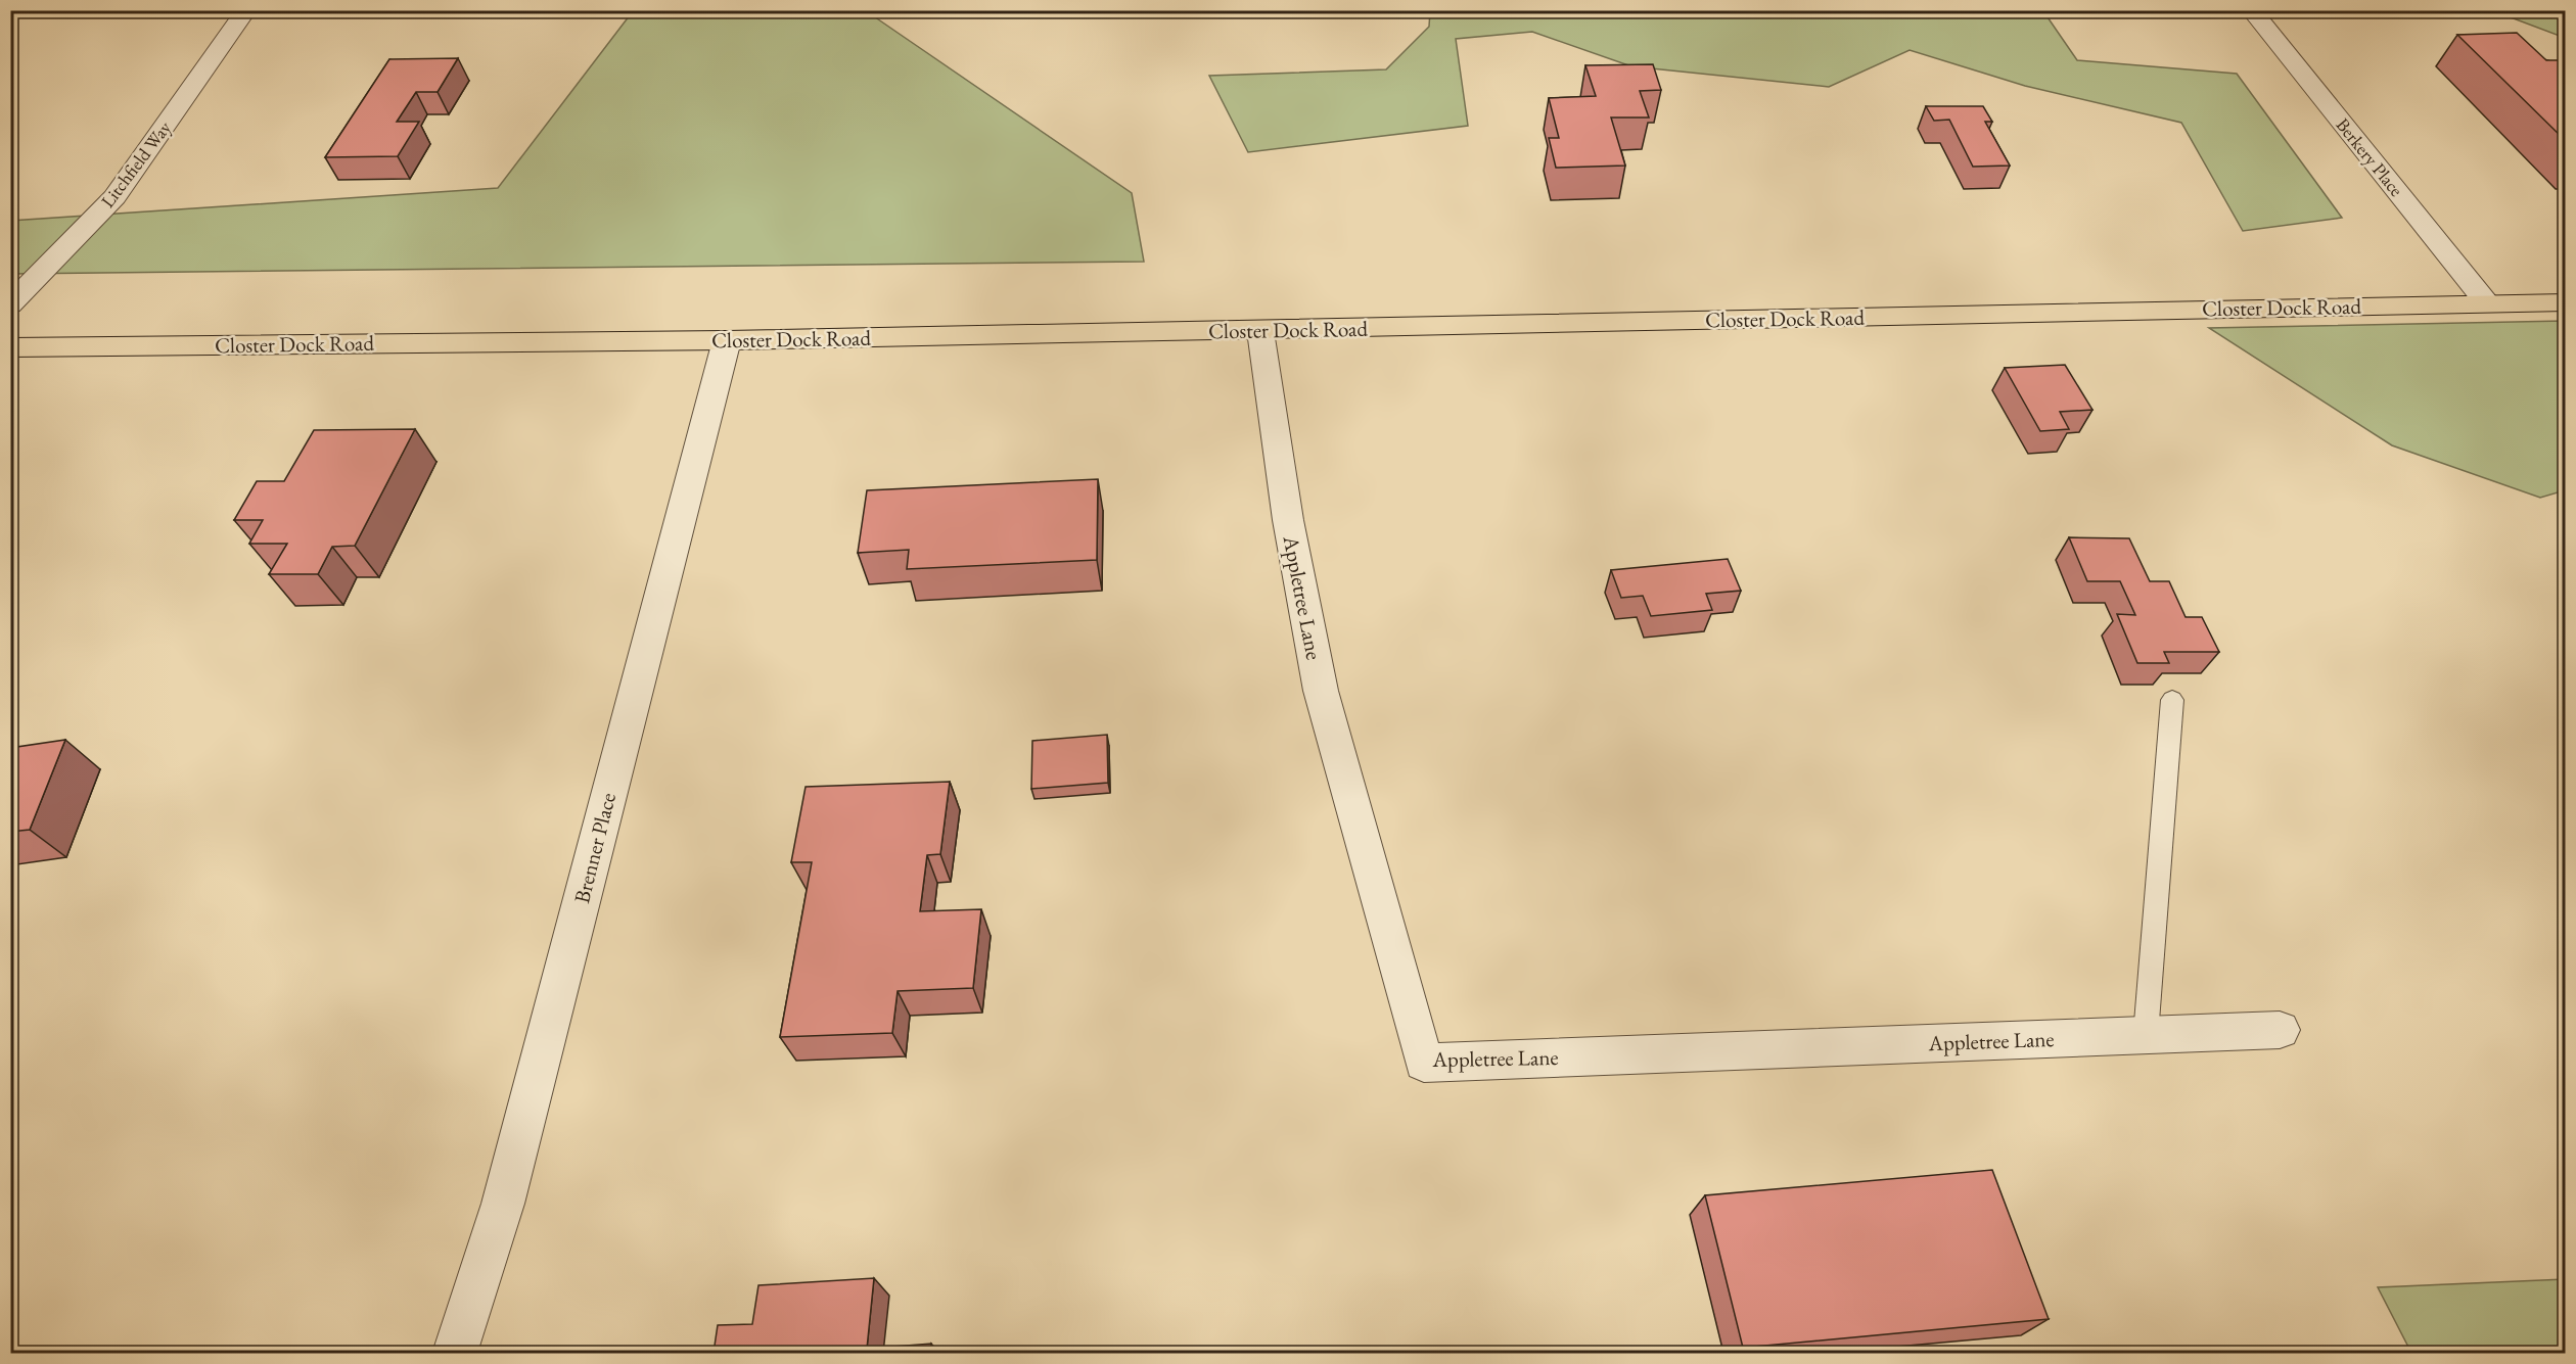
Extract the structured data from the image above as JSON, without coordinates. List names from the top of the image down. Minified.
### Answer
{"streets":{"main road":["Closter Dock Road"],"street":["Berkery Place","Litchfield Way","Appletree Lane","Brenner Place"]},"crossings":[["Berkery Place","Closter Dock Road"],["Closter Dock Road","Appletree Lane"],["Closter Dock Road","Brenner Place"]]}
